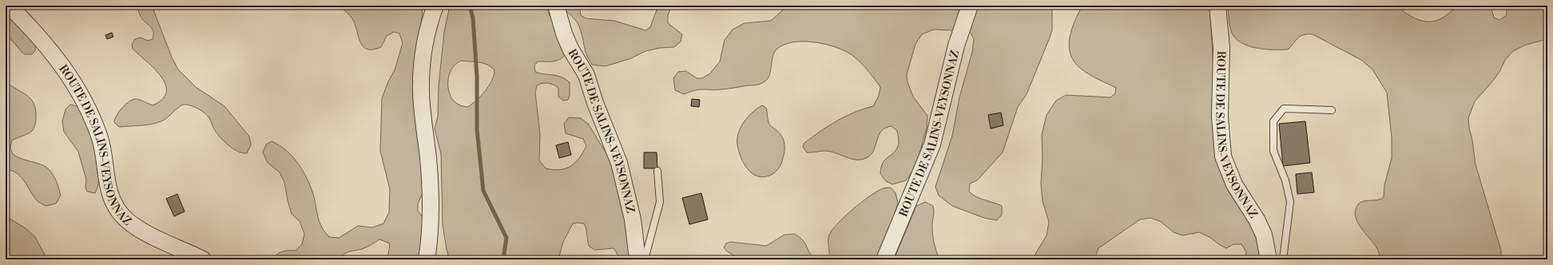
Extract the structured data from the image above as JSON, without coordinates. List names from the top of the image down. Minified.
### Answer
{"streets":{"street":["ROUTE DE SALINS-VEYSONNAZ"]}}
